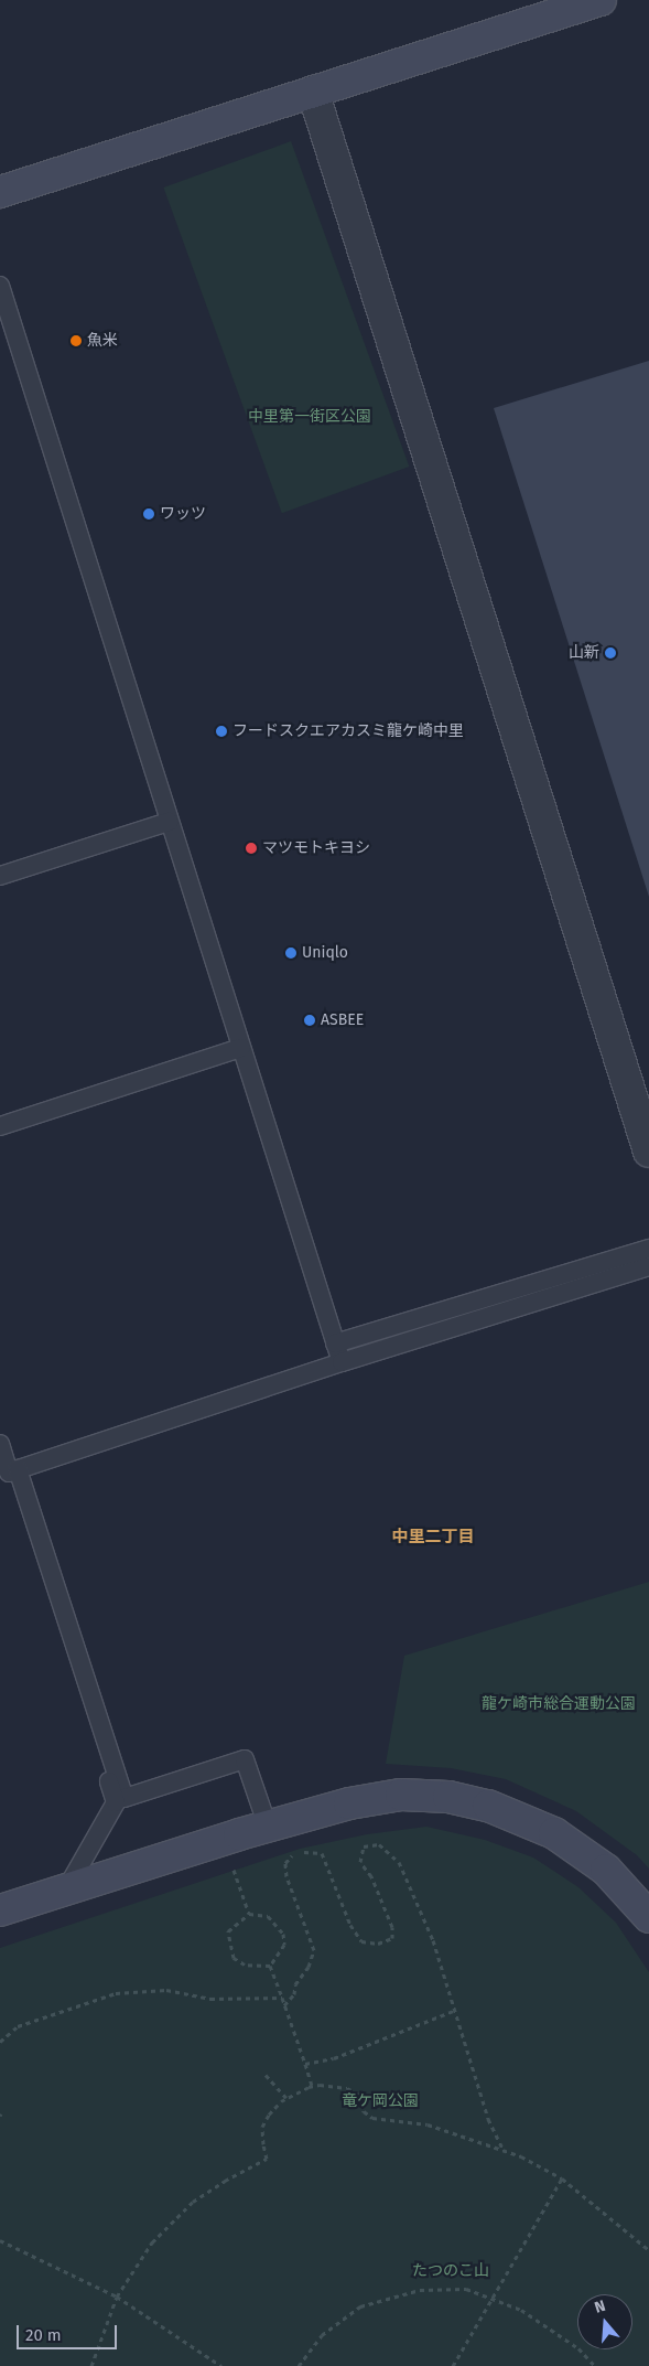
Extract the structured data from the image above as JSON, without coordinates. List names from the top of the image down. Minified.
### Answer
{"districts":["中里二丁目"],"parks":["中里第一街区公園","龍ケ崎市総合運動公園","竜ケ岡公園","たつのこ山"],"places":["魚米","ワッツ","山新","フードスクエアカスミ龍ケ崎中里","マツモトキヨシ","Uniqlo","ASBEE"],"scale_bar":"20 m","north":"top"}
